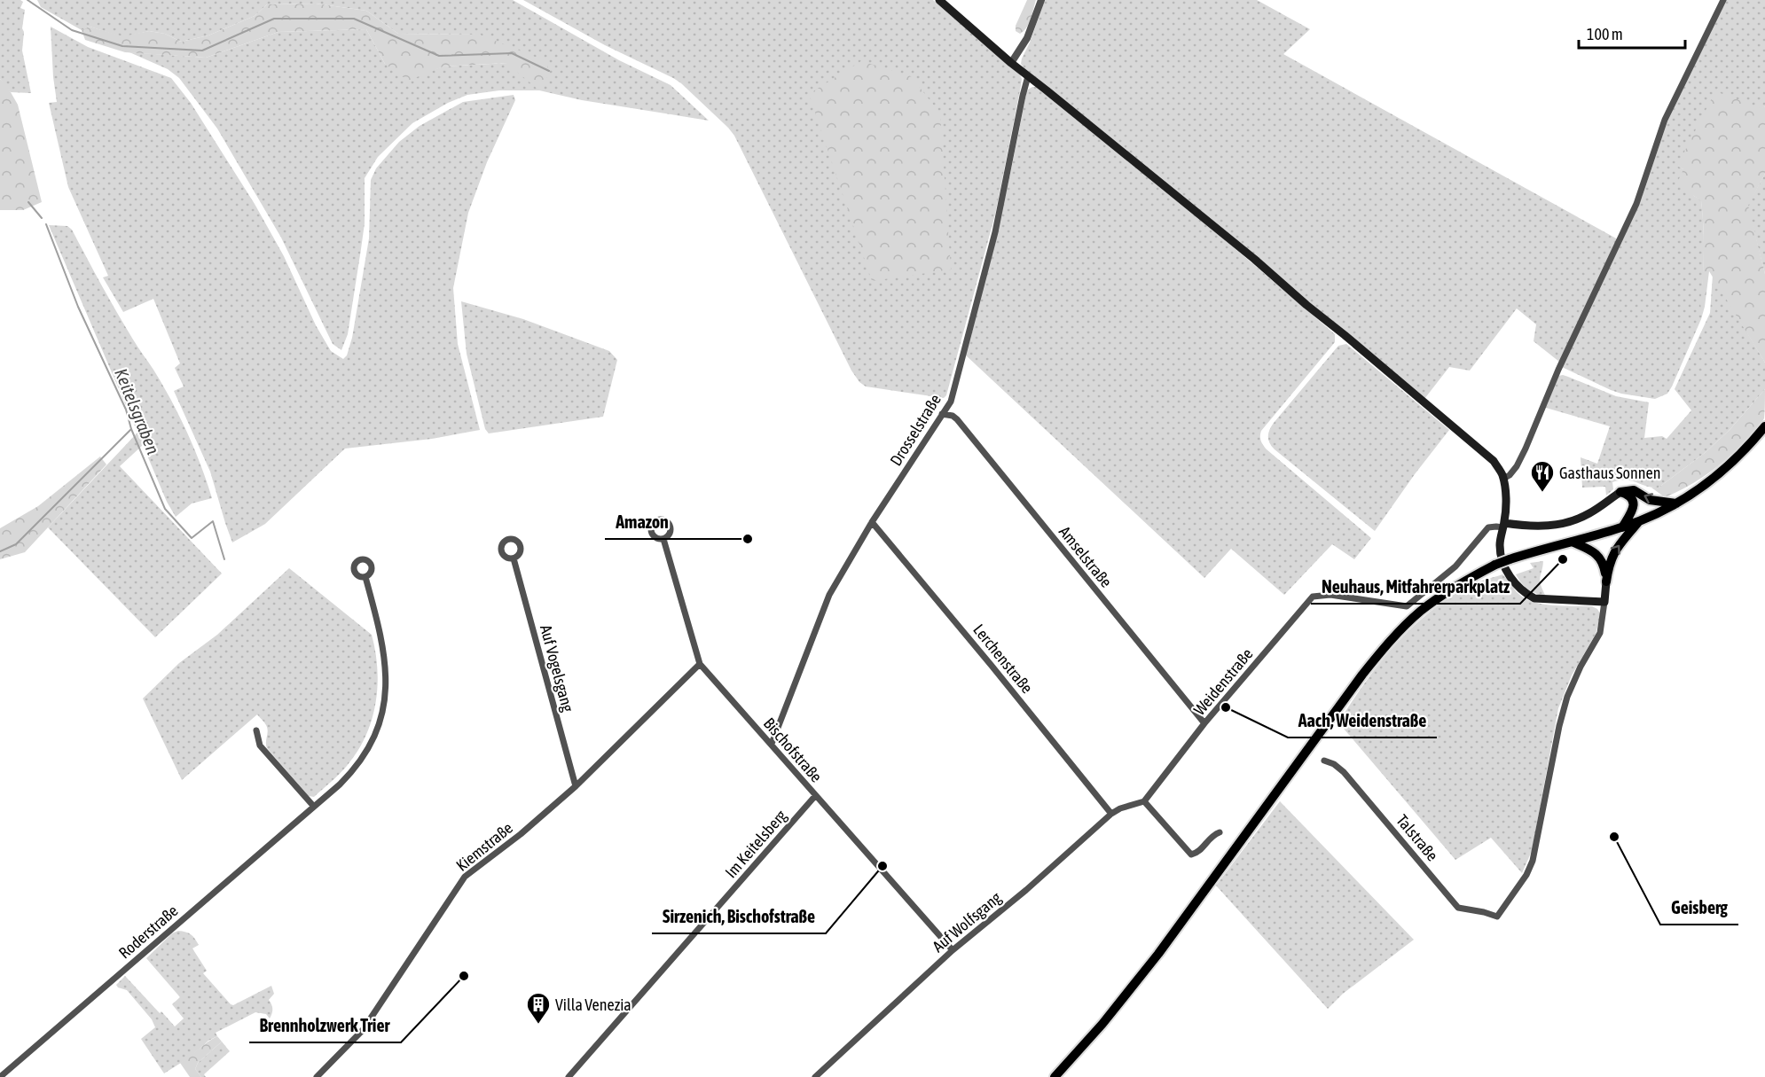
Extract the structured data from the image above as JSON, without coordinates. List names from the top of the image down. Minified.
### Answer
{"streets":{"street":["Drosselstraße","Amselstraße","Lerchenstraße","Auf Vogelsgang","Weidenstraße","Bischofstraße","Talstraße","Im Keitelsberg","Kiemstraße","Auf Wolfsgang","Roderstraße"]},"crossings":[["Drosselstraße","Amselstraße"],["Drosselstraße","Lerchenstraße"],["Drosselstraße","Bischofstraße"],["Amselstraße","Weidenstraße"],["Lerchenstraße","Auf Wolfsgang"],["Auf Vogelsgang","Kiemstraße"],["Weidenstraße","Auf Wolfsgang"],["Bischofstraße","Im Keitelsberg"],["Bischofstraße","Kiemstraße"],["Bischofstraße","Auf Wolfsgang"]],"water":["Keitelsgraben"],"places":{"restaurant":["Gasthaus Sonnen"],"other":["Amazon","Neuhaus, Mitfahrerparkplatz","Aach, Weidenstraße","Geisberg","Sirzenich, Bischofstraße","Brennholzwerk Trier"],"building":["Villa Venezia"]},"scale_bar":"100 m"}
